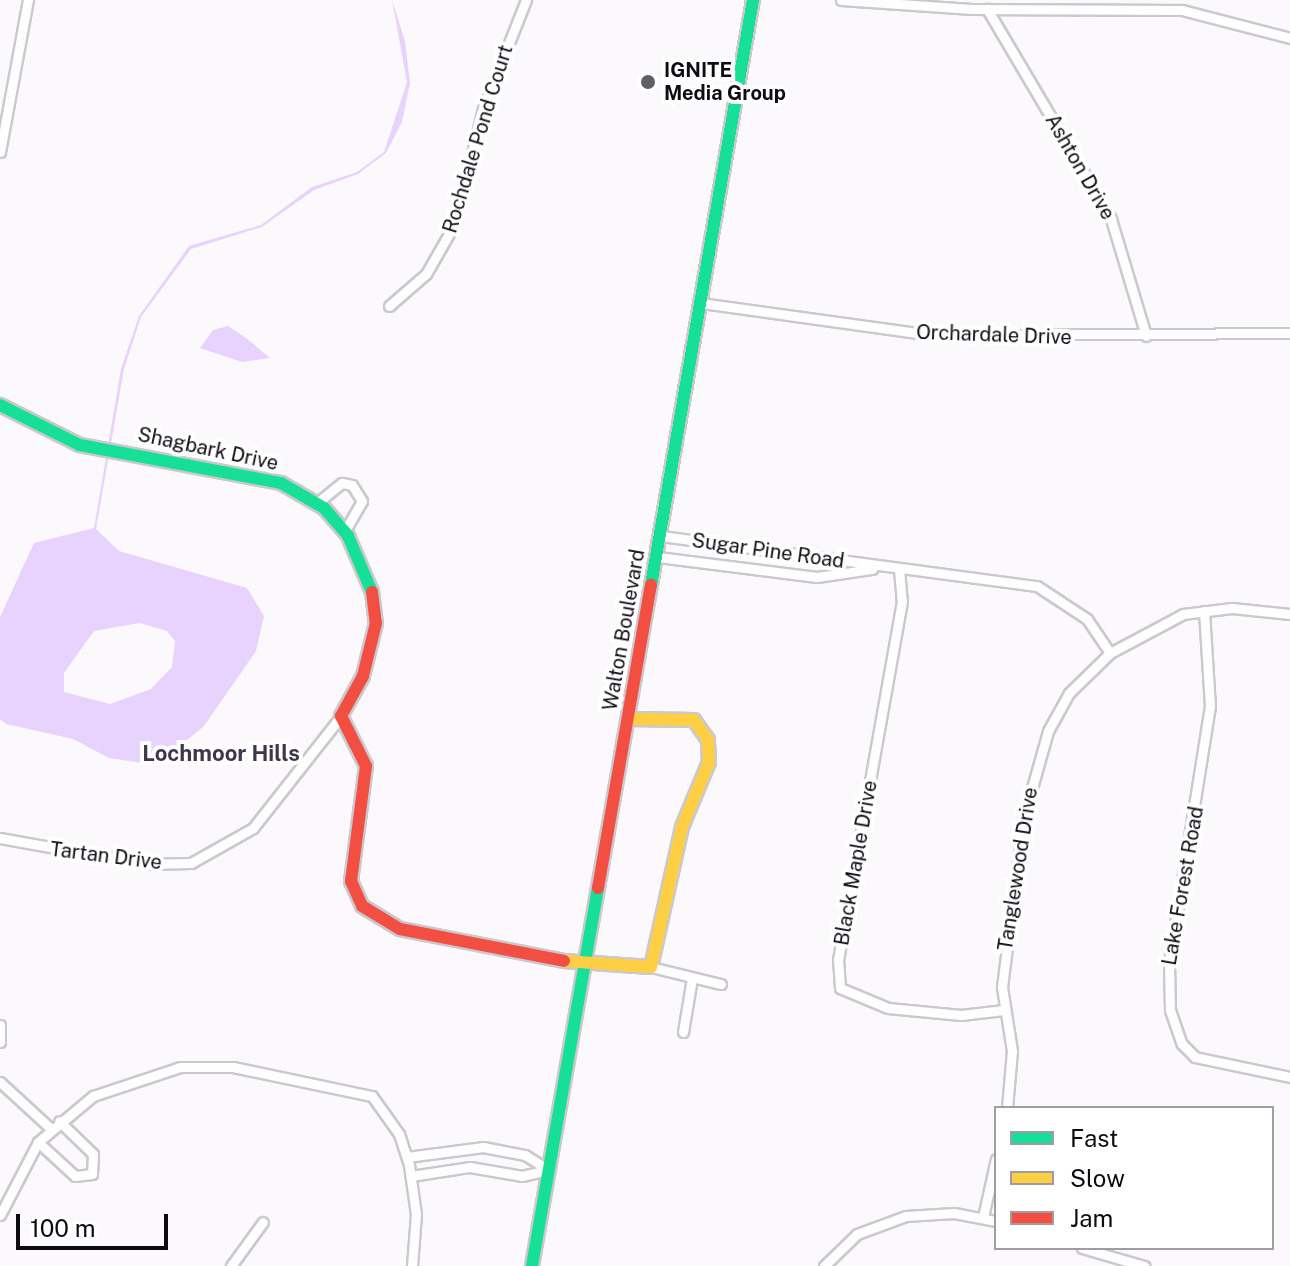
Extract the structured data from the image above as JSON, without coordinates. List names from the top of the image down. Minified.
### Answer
{"streets":{"street":["Rochdale Pond Court","Ashton Drive","Orchardale Drive","Shagbark Drive","Sugar Pine Road","Walton Boulevard","Tartan Drive","Black Maple Drive","Tanglewood Drive","Lake Forest Road"]},"crossings":[["Ashton Drive","Orchardale Drive"],["Orchardale Drive","Walton Boulevard"],["Shagbark Drive","Tartan Drive"],["Sugar Pine Road","Walton Boulevard"],["Sugar Pine Road","Black Maple Drive"],["Sugar Pine Road","Tanglewood Drive"],["Black Maple Drive","Tanglewood Drive"],["Tanglewood Drive","Lake Forest Road"]],"districts":["Lochmoor Hills"],"places":["IGNITE Media Group"],"legend":["Fast","Slow","Jam"],"scale_bar":"100 m"}
